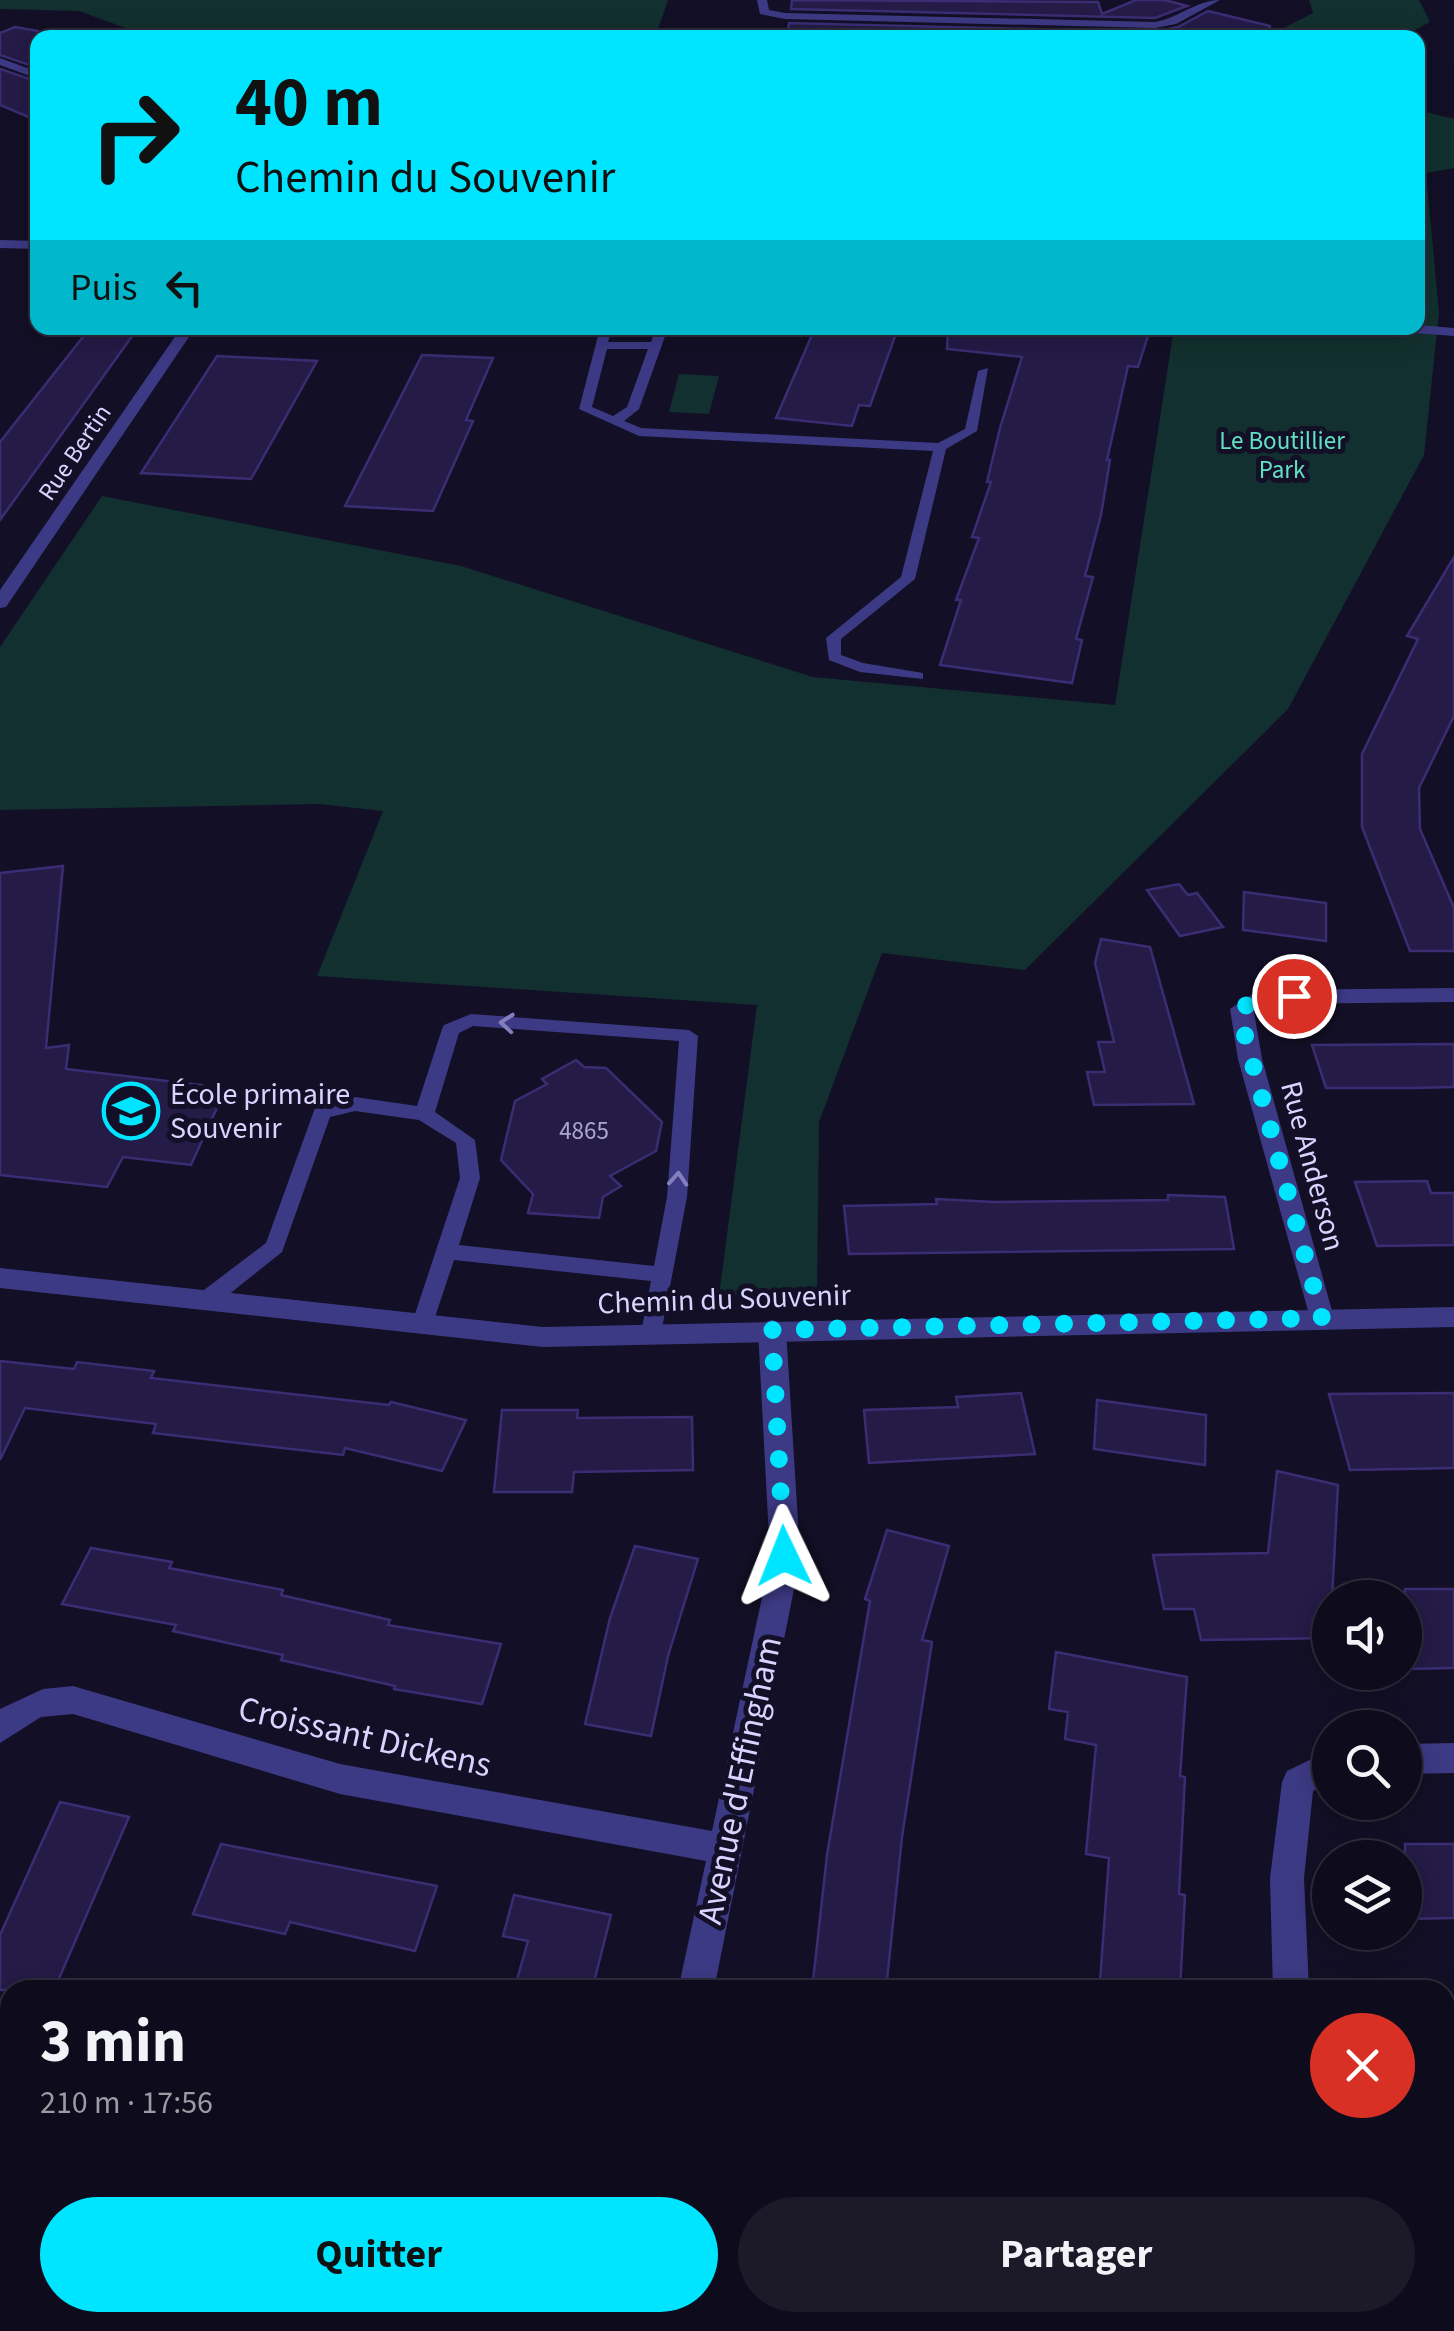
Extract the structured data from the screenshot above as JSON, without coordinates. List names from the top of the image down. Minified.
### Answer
{"streets":{"street":["Rue Bertin","Rue Anderson","Chemin du Souvenir","Croissant Dickens","Avenue d'Effingham"]},"crossings":[["Rue Anderson","Chemin du Souvenir"],["Chemin du Souvenir","Avenue d'Effingham"],["Croissant Dickens","Avenue d'Effingham"]],"parks":["Le Boutillier Park"],"places":{"school or university":["École primaire Souvenir"]},"house_numbers":["4865"],"page":{"turn":["40 m","Chemin du Souvenir"],"then":"Puis","heading":["3 min","210 m · 17:56"],"buttons":["Quitter","Partager"]}}
